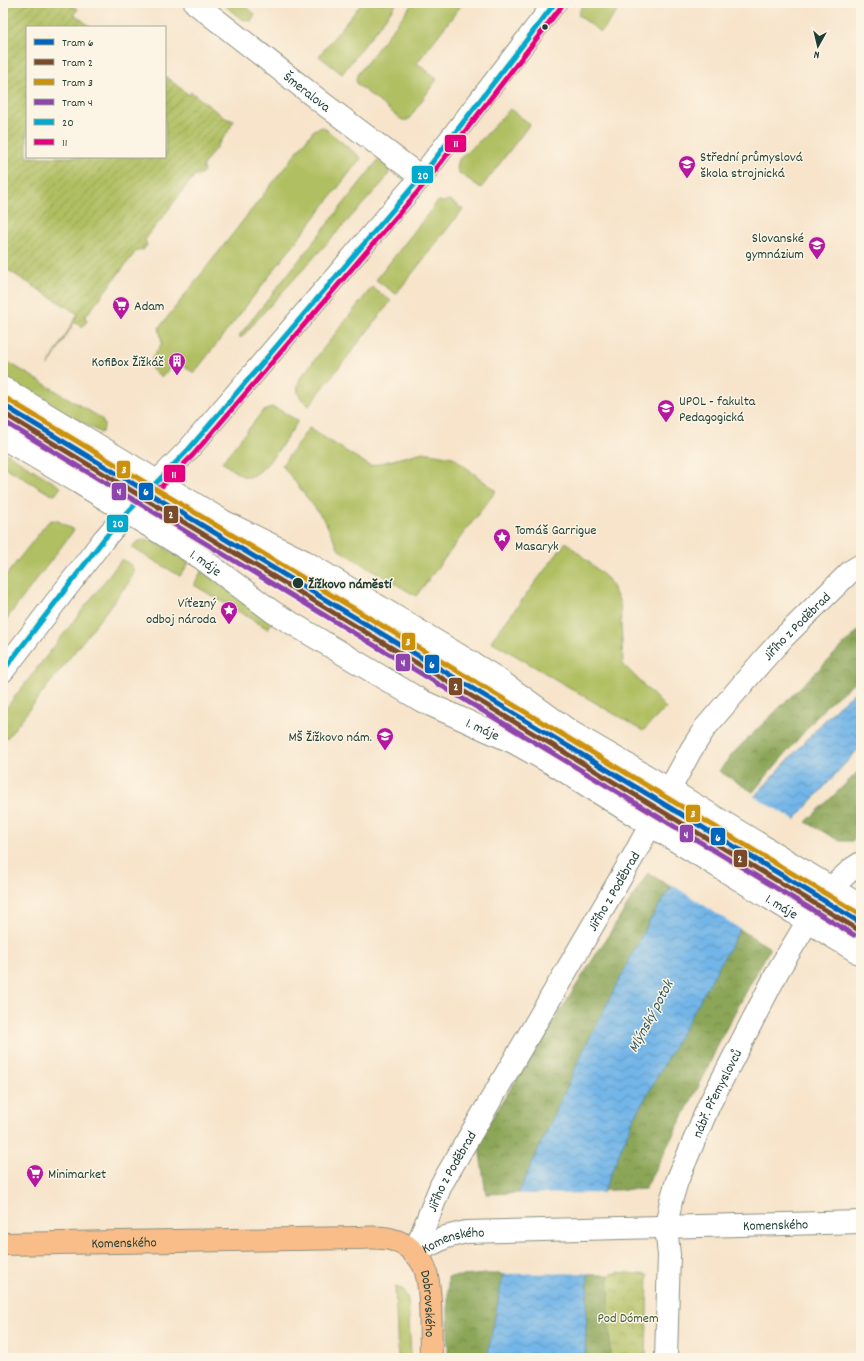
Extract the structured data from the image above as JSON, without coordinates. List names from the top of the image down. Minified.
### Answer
{"streets":{"main road":["Komenského","Dobrovského"],"street":["Šmeralova","1. máje","Jiřího z Poděbrad","nábř. Přemyslovců"]},"crossings":[["1. máje","Jiřího z Poděbrad"],["1. máje","nábř. Přemyslovců"],["Jiřího z Poděbrad","Komenského"],["Jiřího z Poděbrad","Dobrovského"],["nábř. Přemyslovců","Komenského"],["Komenského","Dobrovského"]],"water":["Mlýnský potok"],"parks":["Pod Dómem"],"places":{"school or university":["Střední průmyslová škola strojnická","Slovanské gymnázium","UPOL - fakulta Pedagogická","MŠ Žižkovo nám."],"supermarket":["Adam","Minimarket"],"building":["KofiBox Žižkáč"],"place":["Tomáš Garrigue Masaryk","Víťezný odboj národa"],"other":["Žižkovo náměstí"]},"lines":["transit line 20","transit line 11","tram line 3","tram line 6","tram line 2","tram line 4"],"legend":["Tram 6","Tram 2","Tram 3","Tram 4","20","11"],"north":"bottom"}
